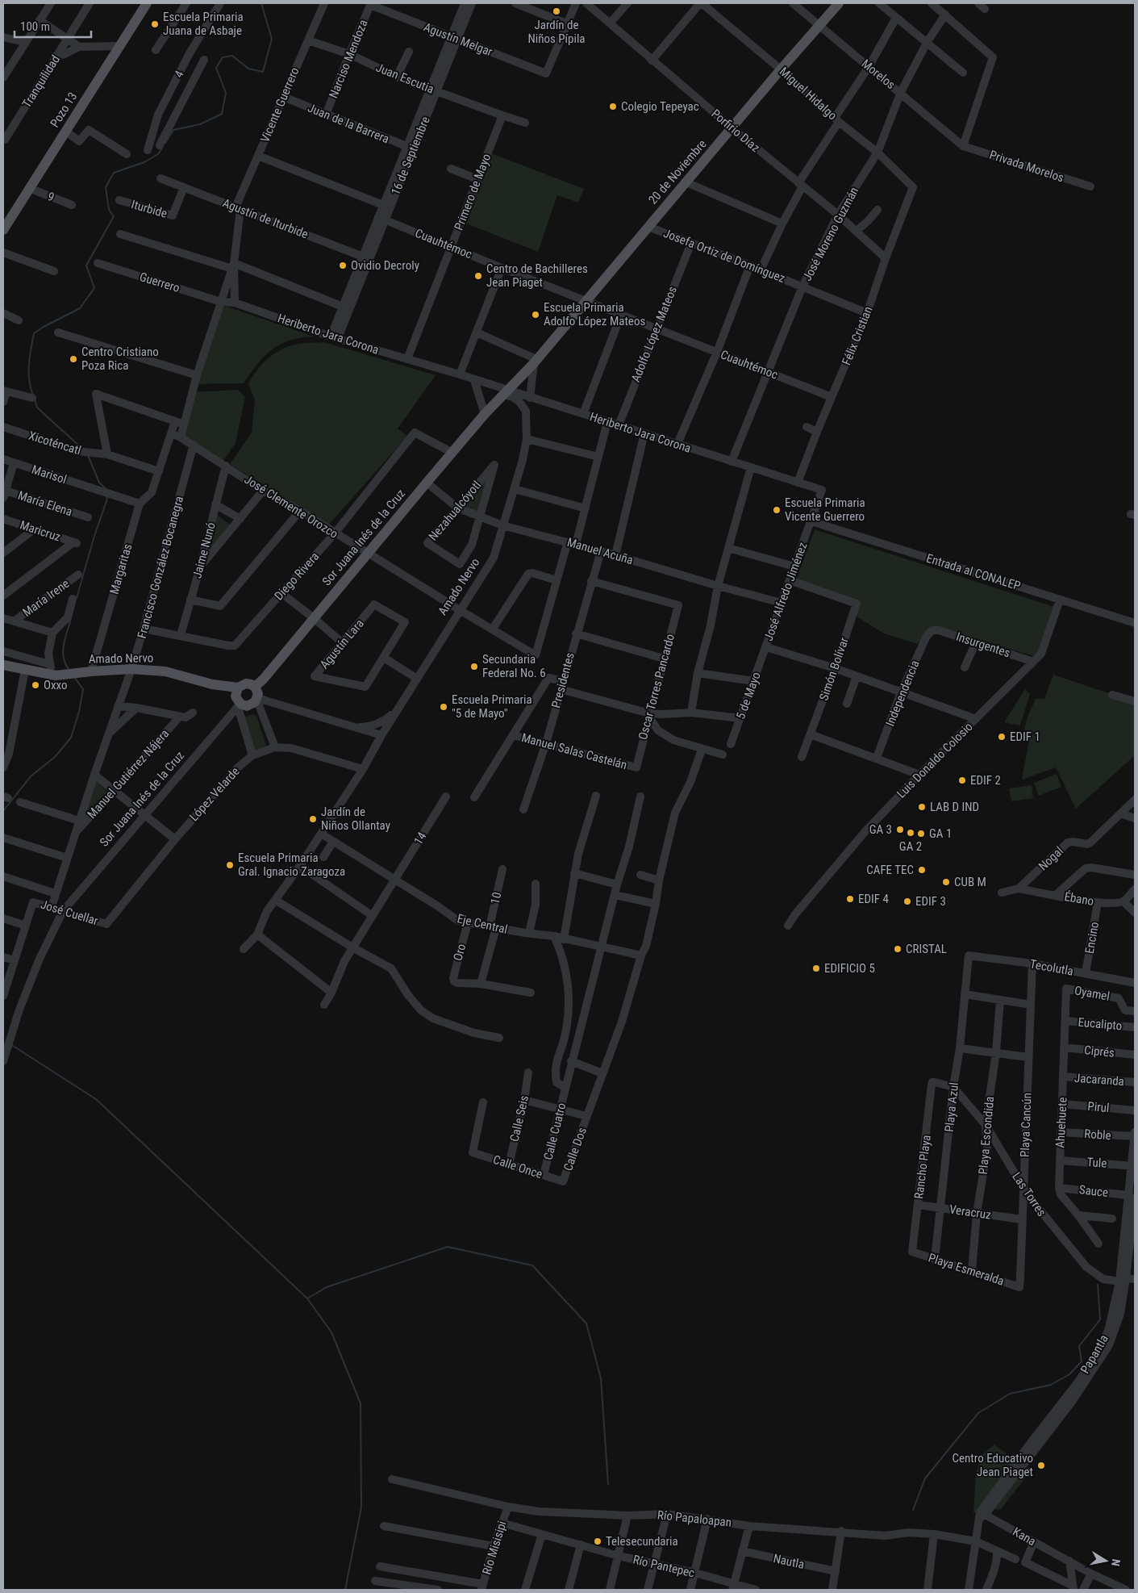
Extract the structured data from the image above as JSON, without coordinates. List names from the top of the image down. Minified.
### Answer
{"streets":{"main road":["Pozo 13","20 de Noviembre","Sor Juana Inés de la Cruz","Amado Nervo"],"street":["Agustín Melgar","Narciso Mendoza","4","Morelos","Juan Escutia","Tranquilidad","Miguel Hidalgo","Vicente Guerrero","Juan de la Barrera","Porfirio Díaz","16 de Septiembre","Privada Morelos","Primero de Mayo","9","Iturbide","Agustín de Iturbide","José Moreno Guzmán","Cuauhtémoc","Josefa Ortiz de Domínguez","Guerrero","Heriberto Jara Corona","Adolfo López Mateos","Félix Cristian","Xicoténcatl","Marisol","María Elena","José Clemente Orozco","Nezahualcóyotl","Maricruz","Jaime Nunó","Manuel Acuña","Francisco González Bocanegra","Margaritas","Entrada al CONALEP","Diego Rivera","José Alfredo Jiménez","María Irene","Agustín Lara","Insurgentes","Simón Bolívar","Presidentes","Oscar Torres Pancardo","Independencia","5 de Mayo","Manuel Salas Castelán","Luis Donaldo Colosio","Manuel Gutiérrez Nájera","López Velarde","14","Nogal","10","Ébano","José Cuellar","Eje Central","Encino","Oro","Tecolutla","Oyamel","Eucalipto","Ciprés","Jacaranda","Playa Azul","Pirul","Calle Seis","Ahuehuete","Playa Cancún","Calle Cuatro","Roble","Playa Escondida","Calle Dos","Tule","Calle Once","Rancho Playa","Sauce","Las Torres","Veracruz","Playa Esmeralda","Papantla","Río Papaloapan","Kana","Río Misisipi","Nautla","Río Pantepec"]},"crossings":[["Agustín Melgar","Narciso Mendoza"],["Agustín Melgar","16 de Septiembre"],["Narciso Mendoza","Juan Escutia"],["Narciso Mendoza","Juan de la Barrera"],["Morelos","Privada Morelos"],["Morelos","20 de Noviembre"],["Morelos","José Moreno Guzmán"],["Juan Escutia","Vicente Guerrero"],["Juan Escutia","16 de Septiembre"],["Juan Escutia","Primero de Mayo"],["Miguel Hidalgo","20 de Noviembre"],["Miguel Hidalgo","José Moreno Guzmán"],["Miguel Hidalgo","Félix Cristian"],["Vicente Guerrero","Juan de la Barrera"],["Vicente Guerrero","Agustín de Iturbide"],["Vicente Guerrero","Guerrero"],["Vicente Guerrero","Heriberto Jara Corona"],["Vicente Guerrero","José Clemente Orozco"],["Pozo 13","9"],["Juan de la Barrera","16 de Septiembre"],["Porfirio Díaz","20 de Noviembre"],["Porfirio Díaz","José Moreno Guzmán"],["Porfirio Díaz","Félix Cristian"],["16 de Septiembre","Agustín de Iturbide"],["16 de Septiembre","Cuauhtémoc"],["16 de Septiembre","Heriberto Jara Corona"],["20 de Noviembre","Cuauhtémoc"],["20 de Noviembre","Josefa Ortiz de Domínguez"],["20 de Noviembre","Heriberto Jara Corona"],["20 de Noviembre","Sor Juana Inés de la Cruz"],["20 de Noviembre","Amado Nervo"],["Primero de Mayo","Cuauhtémoc"],["Primero de Mayo","Heriberto Jara Corona"],["Iturbide","Agustín de Iturbide"],["José Moreno Guzmán","Cuauhtémoc"],["José Moreno Guzmán","Josefa Ortiz de Domínguez"],["José Moreno Guzmán","Heriberto Jara Corona"],["Cuauhtémoc","Adolfo López Mateos"],["Cuauhtémoc","Félix Cristian"],["Josefa Ortiz de Domínguez","Adolfo López Mateos"],["Josefa Ortiz de Domínguez","Félix Cristian"],["Guerrero","Heriberto Jara Corona"],["Heriberto Jara Corona","Adolfo López Mateos"],["Heriberto Jara Corona","Félix Cristian"],["Heriberto Jara Corona","Sor Juana Inés de la Cruz"],["Heriberto Jara Corona","Amado Nervo"],["Heriberto Jara Corona","José Alfredo Jiménez"],["Marisol","Margaritas"],["José Clemente Orozco","Sor Juana Inés de la Cruz"],["José Clemente Orozco","Jaime Nunó"],["José Clemente Orozco","Francisco González Bocanegra"],["José Clemente Orozco","Margaritas"],["José Clemente Orozco","Diego Rivera"],["José Clemente Orozco","Amado Nervo"],["Nezahualcóyotl","Manuel Acuña"],["Sor Juana Inés de la Cruz","Manuel Acuña"],["Sor Juana Inés de la Cruz","Diego Rivera"],["Sor Juana Inés de la Cruz","Amado Nervo"],["Sor Juana Inés de la Cruz","José Cuellar"],["Jaime Nunó","Diego Rivera"],["Manuel Acuña","Amado Nervo"],["Manuel Acuña","José Alfredo Jiménez"],["Manuel Acuña","Presidentes"],["Francisco González Bocanegra","Diego Rivera"],["Francisco González Bocanegra","Amado Nervo"],["Francisco González Bocanegra","Manuel Gutiérrez Nájera"],["Francisco González Bocanegra","José Cuellar"],["Margaritas","Amado Nervo"],["Entrada al CONALEP","José Alfredo Jiménez"],["Entrada al CONALEP","Luis Donaldo Colosio"],["Amado Nervo","López Velarde"],["Amado Nervo","Eje Central"],["José Alfredo Jiménez","Simón Bolívar"],["José Alfredo Jiménez","5 de Mayo"],["Insurgentes","Independencia"],["Insurgentes","Luis Donaldo Colosio"],["Presidentes","Oscar Torres Pancardo"],["Presidentes","Manuel Salas Castelán"],["Oscar Torres Pancardo","Manuel Salas Castelán"],["López Velarde","José Cuellar"],["14","Eje Central"],["Nogal","Ébano"],["10","Eje Central"],["10","Oro"],["Ébano","Encino"],["Eje Central","Oro"],["Eje Central","Calle Cuatro"],["Eje Central","Calle Dos"],["Encino","Tecolutla"],["Tecolutla","Playa Azul"],["Tecolutla","Playa Cancún"],["Oyamel","Ahuehuete"],["Eucalipto","Ahuehuete"],["Ciprés","Ahuehuete"],["Jacaranda","Ahuehuete"],["Playa Azul","Rancho Playa"],["Playa Azul","Las Torres"],["Playa Azul","Veracruz"],["Playa Azul","Playa Esmeralda"],["Pirul","Ahuehuete"],["Calle Seis","Calle Once"],["Ahuehuete","Roble"],["Ahuehuete","Tule"],["Ahuehuete","Sauce"],["Playa Cancún","Las Torres"],["Playa Cancún","Veracruz"],["Playa Cancún","Playa Esmeralda"],["Calle Cuatro","Calle Once"],["Roble","Papantla"],["Playa Escondida","Las Torres"],["Playa Escondida","Veracruz"],["Playa Escondida","Playa Esmeralda"],["Calle Dos","Calle Once"],["Tule","Papantla"],["Rancho Playa","Las Torres"],["Rancho Playa","Veracruz"],["Rancho Playa","Playa Esmeralda"],["Sauce","Papantla"],["Las Torres","Papantla"],["Papantla","Río Papaloapan"],["Papantla","Kana"],["Río Papaloapan","Río Misisipi"],["Río Misisipi","Río Pantepec"]],"places":["Jardín de Niños Pípila","Escuela Primaria Juana de Asbaje","Colegio Tepeyac","Ovidio Decroly","Centro de Bachilleres Jean Piaget","Escuela Primaria Adolfo López Mateos","Centro Cristiano Poza Rica","Escuela Primaria Vicente Guerrero","Secundaria Federal No. 6","Oxxo","Escuela Primaria \"5 de Mayo\"","EDIF 1","EDIF 2","LAB D IND","Jardín de Niños Ollantay","GA 3","GA 2","GA 1","Escuela Primaria Gral. Ignacio Zaragoza","CAFE TEC","CUB M","EDIF 4","EDIF 3","CRISTAL","EDIFICIO 5","Centro Educativo Jean Piaget","Telesecundaria"],"scale_bar":"100 m","north":"right"}
